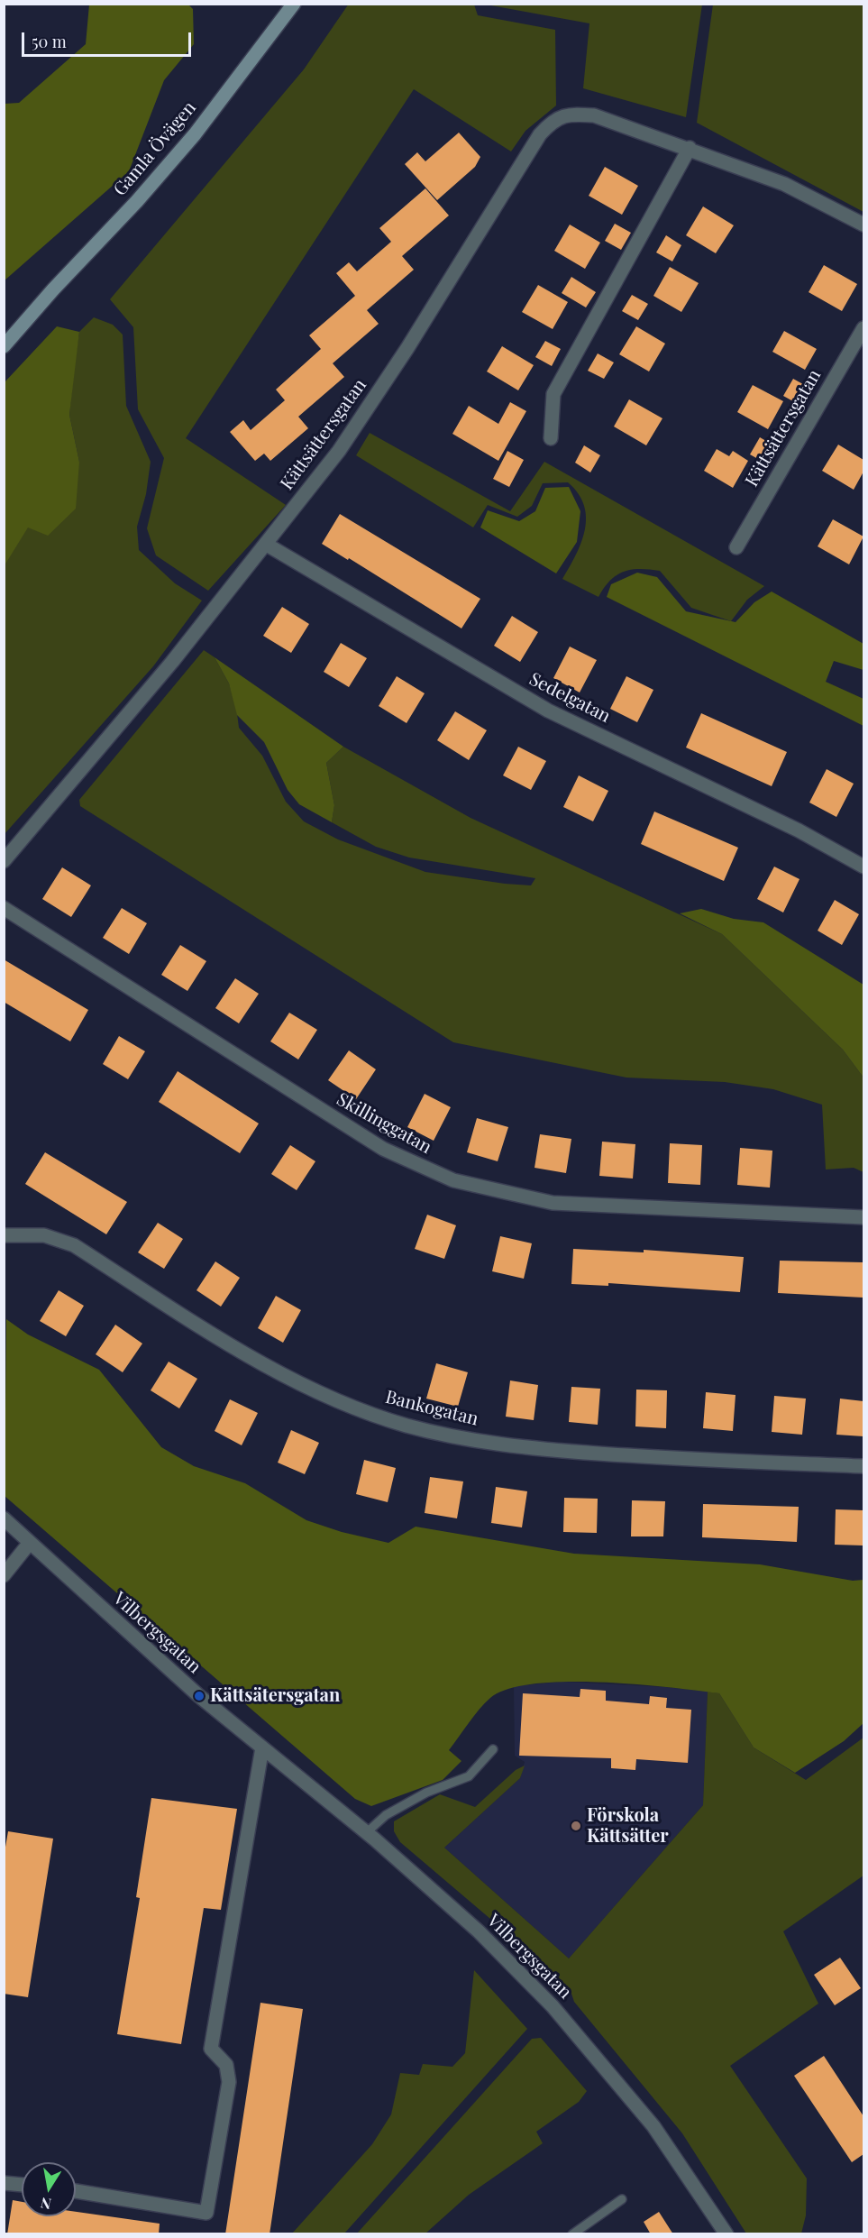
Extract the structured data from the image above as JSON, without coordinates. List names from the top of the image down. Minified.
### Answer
{"streets":{"main road":["Gamla Övägen"],"street":["Kättsättersgatan","Sedelgatan","Skillinggatan","Bankogatan","Vilbergsgatan"]},"crossings":[["Kättsättersgatan","Sedelgatan"]],"places":["Kättsätersgatan","Förskola Kättsätter"],"scale_bar":"50 m","north":"bottom"}
